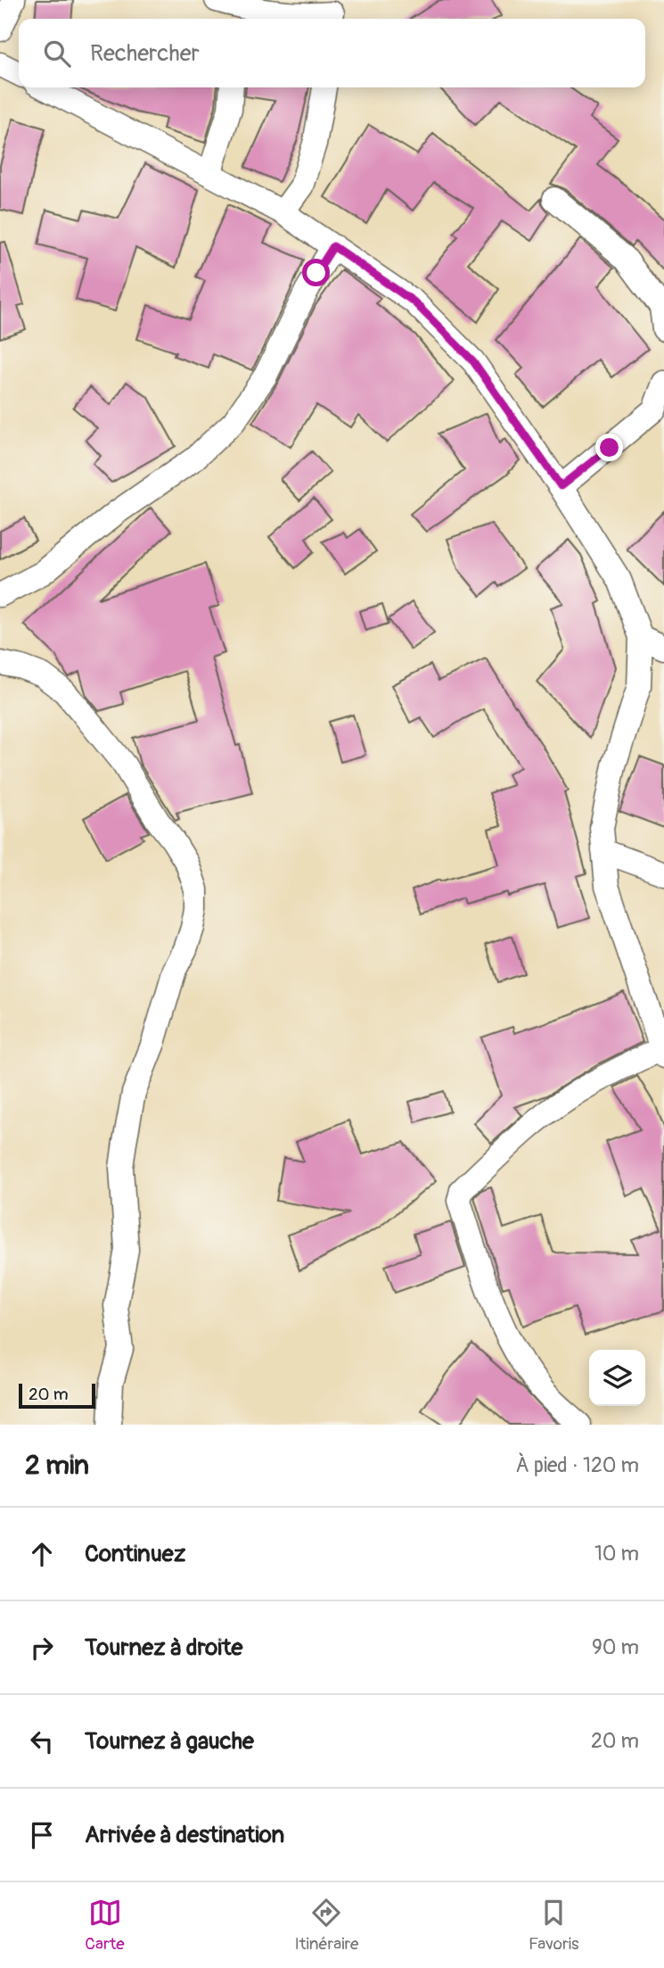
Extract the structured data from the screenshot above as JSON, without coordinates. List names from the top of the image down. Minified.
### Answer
{"scale_bar":"20 m","page":{"search":"Rechercher","scale":"20 m","heading":["2 min","À pied · 120 m"],"list":[["Continuez","10 m"],["Tournez à droite","90 m"],["Tournez à gauche","20 m"],"Arrivée à destination"],"nav":["Carte","Itinéraire","Favoris"]}}
